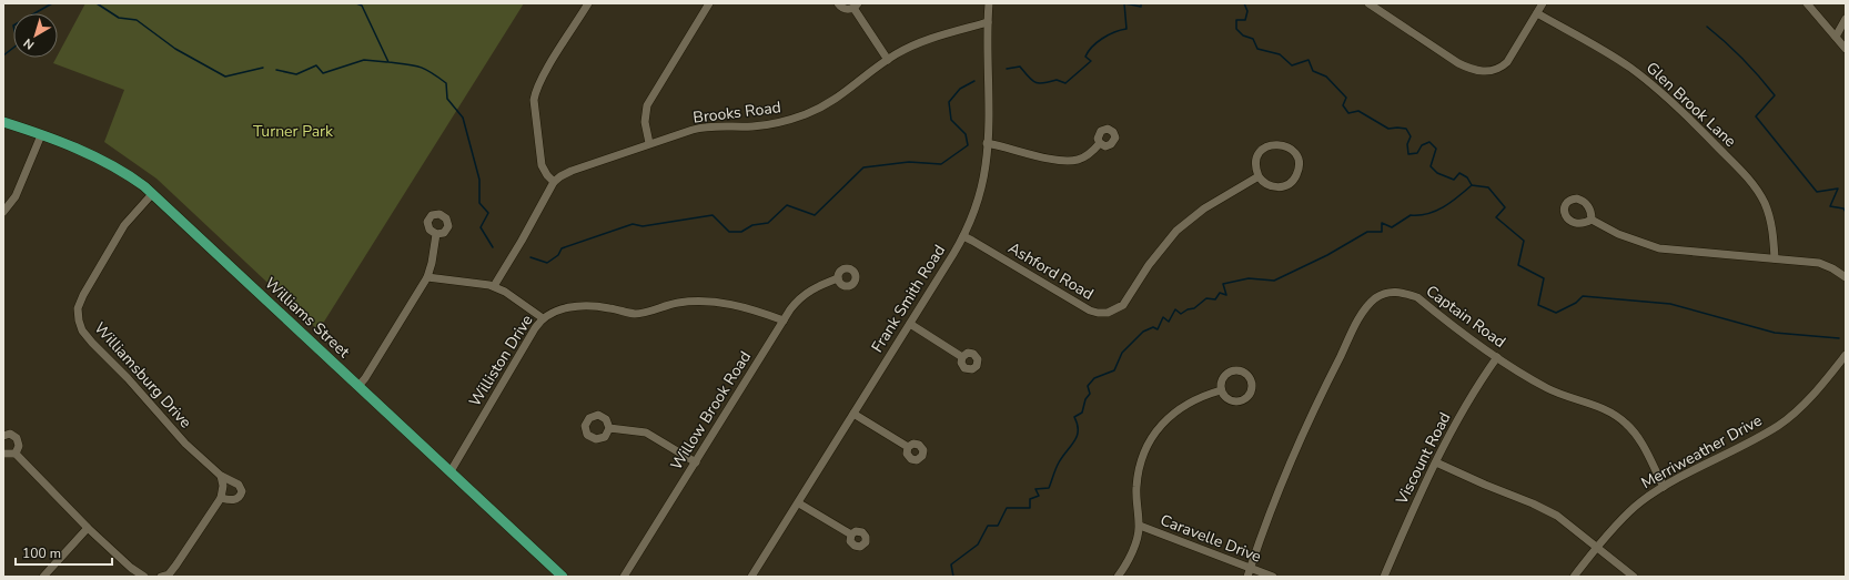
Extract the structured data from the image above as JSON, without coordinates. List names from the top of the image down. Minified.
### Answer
{"streets":{"main road":["Williams Street"],"street":["Glen Brook Lane","Brooks Road","Ashford Road","Frank Smith Road","Captain Road","Williston Drive","Williamsburg Drive","Willow Brook Road","Merriweather Drive","Viscount Road","Caravelle Drive"]},"crossings":[["Brooks Road","Frank Smith Road"],["Ashford Road","Frank Smith Road"],["Captain Road","Merriweather Drive"],["Captain Road","Viscount Road"],["Captain Road","Caravelle Drive"],["Williams Street","Williston Drive"],["Williams Street","Williamsburg Drive"],["Williston Drive","Willow Brook Road"]],"parks":["Turner Park"],"scale_bar":"100 m","north":"bottom left"}
